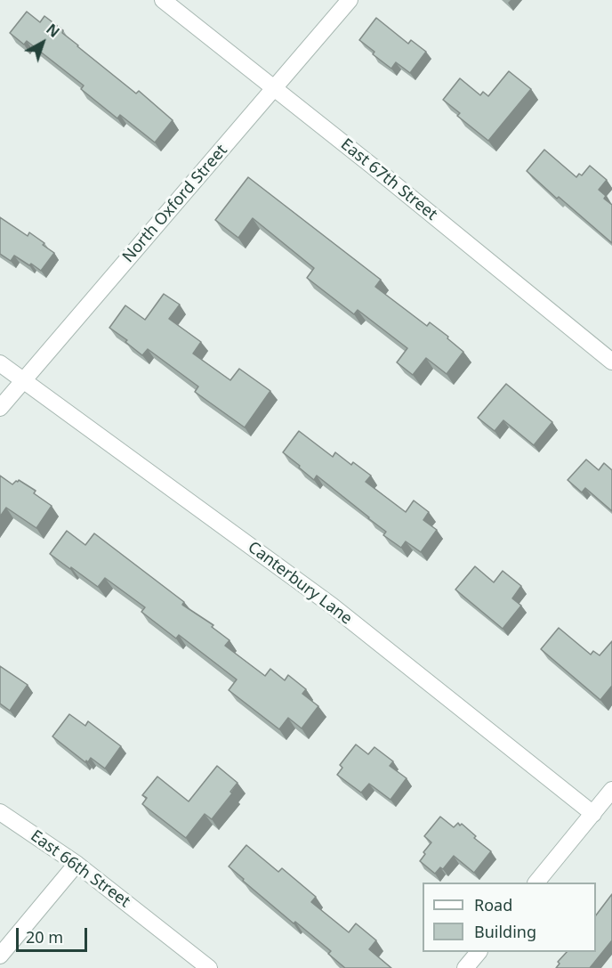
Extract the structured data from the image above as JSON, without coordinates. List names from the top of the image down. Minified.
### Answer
{"streets":{"street":["East 67th Street","North Oxford Street","Canterbury Lane","East 66th Street"]},"crossings":[["East 67th Street","North Oxford Street"],["North Oxford Street","Canterbury Lane"]],"legend":["Road","Building"],"scale_bar":"20 m","north":"top right"}
